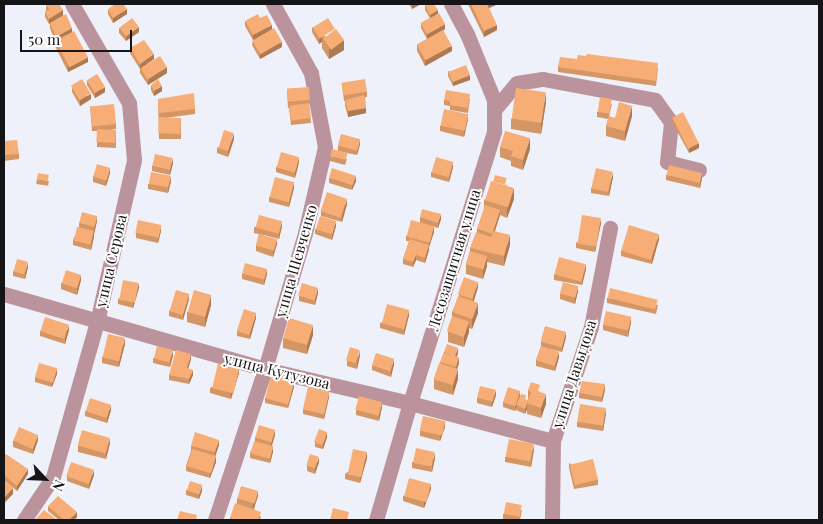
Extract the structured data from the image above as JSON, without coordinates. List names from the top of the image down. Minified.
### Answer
{"streets":{"street":["Лесозащитная улица","улица Серова","улица Шевченко","улица Кутузова","улица Давыдова"]},"crossings":[["Лесозащитная улица","улица Кутузова"],["улица Серова","улица Кутузова"],["улица Шевченко","улица Кутузова"],["улица Кутузова","улица Давыдова"]],"scale_bar":"50 m","north":"bottom right"}
